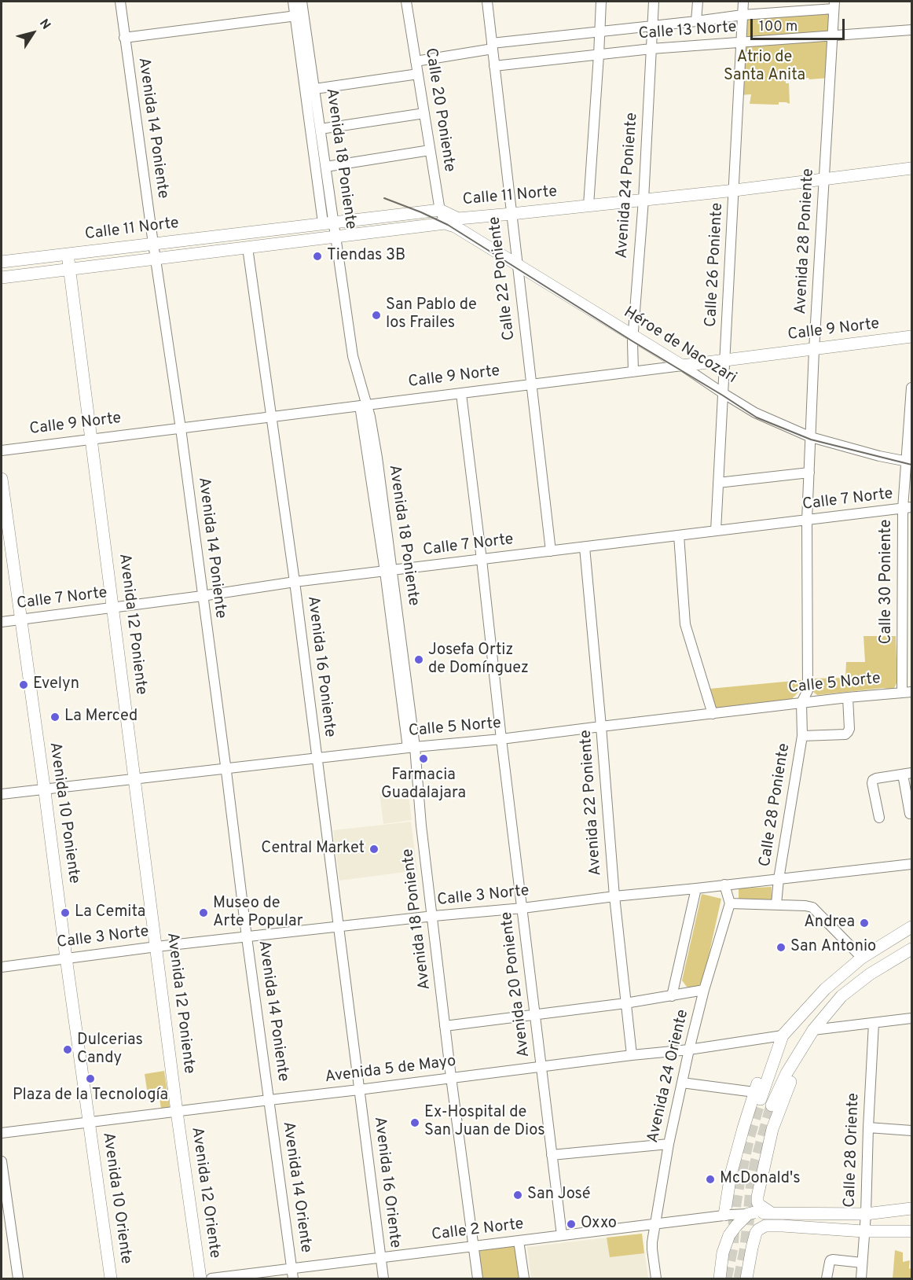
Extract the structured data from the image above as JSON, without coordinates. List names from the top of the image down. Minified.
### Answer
{"streets":{"main road":["Calle 11 Norte","Calle 9 Norte","Héroe de Nacozari","Avenida 12 Poniente","Avenida 10 Poniente","Avenida 12 Oriente","Avenida 10 Oriente"],"street":["Calle 13 Norte","Calle 20 Poniente","Avenida 14 Poniente","Avenida 18 Poniente","Avenida 24 Poniente","Avenida 28 Poniente","Calle 26 Poniente","Calle 22 Poniente","Calle 7 Norte","Calle 30 Poniente","Avenida 16 Poniente","Calle 5 Norte","Avenida 22 Poniente","Calle 28 Poniente","Calle 3 Norte","Avenida 20 Poniente","Avenida 5 de Mayo","Avenida 24 Oriente","Calle 28 Oriente","Avenida 16 Oriente","Avenida 14 Oriente","Calle 2 Norte"]},"crossings":[["Calle 13 Norte","Calle 20 Poniente"],["Calle 13 Norte","Avenida 24 Poniente"],["Calle 13 Norte","Avenida 28 Poniente"],["Calle 13 Norte","Calle 26 Poniente"],["Calle 13 Norte","Calle 22 Poniente"],["Calle 20 Poniente","Calle 11 Norte"],["Calle 20 Poniente","Héroe de Nacozari"],["Avenida 14 Poniente","Calle 11 Norte"],["Avenida 14 Poniente","Calle 9 Norte"],["Avenida 14 Poniente","Calle 7 Norte"],["Avenida 14 Poniente","Calle 5 Norte"],["Avenida 14 Poniente","Calle 3 Norte"],["Avenida 14 Poniente","Avenida 5 de Mayo"],["Avenida 14 Poniente","Avenida 14 Oriente"],["Avenida 18 Poniente","Calle 11 Norte"],["Avenida 18 Poniente","Calle 9 Norte"],["Avenida 18 Poniente","Calle 7 Norte"],["Avenida 18 Poniente","Calle 5 Norte"],["Avenida 18 Poniente","Calle 3 Norte"],["Avenida 18 Poniente","Avenida 5 de Mayo"],["Avenida 18 Poniente","Calle 2 Norte"],["Avenida 24 Poniente","Calle 11 Norte"],["Avenida 24 Poniente","Calle 9 Norte"],["Avenida 24 Poniente","Héroe de Nacozari"],["Calle 11 Norte","Avenida 28 Poniente"],["Calle 11 Norte","Calle 26 Poniente"],["Calle 11 Norte","Calle 22 Poniente"],["Calle 11 Norte","Héroe de Nacozari"],["Calle 11 Norte","Avenida 12 Poniente"],["Calle 11 Norte","Avenida 16 Poniente"],["Avenida 28 Poniente","Calle 9 Norte"],["Avenida 28 Poniente","Héroe de Nacozari"],["Avenida 28 Poniente","Calle 7 Norte"],["Avenida 28 Poniente","Calle 5 Norte"],["Avenida 28 Poniente","Calle 28 Poniente"],["Calle 26 Poniente","Calle 9 Norte"],["Calle 26 Poniente","Héroe de Nacozari"],["Calle 26 Poniente","Calle 7 Norte"],["Calle 22 Poniente","Calle 9 Norte"],["Calle 22 Poniente","Héroe de Nacozari"],["Calle 22 Poniente","Calle 7 Norte"],["Calle 9 Norte","Héroe de Nacozari"],["Calle 9 Norte","Avenida 12 Poniente"],["Calle 9 Norte","Avenida 16 Poniente"],["Calle 9 Norte","Avenida 20 Poniente"],["Héroe de Nacozari","Calle 30 Poniente"],["Calle 7 Norte","Calle 30 Poniente"],["Calle 7 Norte","Avenida 12 Poniente"],["Calle 7 Norte","Avenida 16 Poniente"],["Calle 7 Norte","Avenida 22 Poniente"],["Calle 7 Norte","Avenida 10 Poniente"],["Calle 7 Norte","Avenida 20 Poniente"],["Calle 30 Poniente","Calle 5 Norte"],["Avenida 12 Poniente","Calle 5 Norte"],["Avenida 12 Poniente","Calle 3 Norte"],["Avenida 12 Poniente","Avenida 5 de Mayo"],["Avenida 12 Poniente","Avenida 12 Oriente"],["Avenida 16 Poniente","Calle 5 Norte"],["Avenida 16 Poniente","Calle 3 Norte"],["Avenida 16 Poniente","Avenida 5 de Mayo"],["Avenida 16 Poniente","Avenida 16 Oriente"],["Calle 5 Norte","Avenida 22 Poniente"],["Calle 5 Norte","Calle 28 Poniente"],["Calle 5 Norte","Avenida 10 Poniente"],["Calle 5 Norte","Avenida 20 Poniente"],["Avenida 22 Poniente","Calle 3 Norte"],["Avenida 22 Poniente","Avenida 5 de Mayo"],["Calle 28 Poniente","Calle 3 Norte"],["Avenida 10 Poniente","Calle 3 Norte"],["Avenida 10 Poniente","Avenida 5 de Mayo"],["Avenida 10 Poniente","Avenida 10 Oriente"],["Calle 3 Norte","Avenida 20 Poniente"],["Avenida 20 Poniente","Avenida 5 de Mayo"],["Avenida 20 Poniente","Calle 2 Norte"],["Avenida 5 de Mayo","Avenida 24 Oriente"],["Avenida 5 de Mayo","Avenida 16 Oriente"],["Avenida 5 de Mayo","Avenida 14 Oriente"],["Avenida 5 de Mayo","Avenida 12 Oriente"],["Avenida 5 de Mayo","Avenida 10 Oriente"],["Avenida 24 Oriente","Calle 2 Norte"],["Avenida 16 Oriente","Calle 2 Norte"],["Avenida 14 Oriente","Calle 2 Norte"]],"parks":["Atrio de Santa Anita"],"places":["Tiendas 3B","San Pablo de los Frailes","Josefa Ortiz de Domínguez","Evelyn","La Merced","Farmacia Guadalajara","Central Market","La Cemita","Museo de Arte Popular","Andrea","San Antonio","Dulcerias Candy","Plaza de la Tecnología","Ex-Hospital de San Juan de Dios","McDonald's","San José","Oxxo"],"scale_bar":"100 m","north":"top right"}
